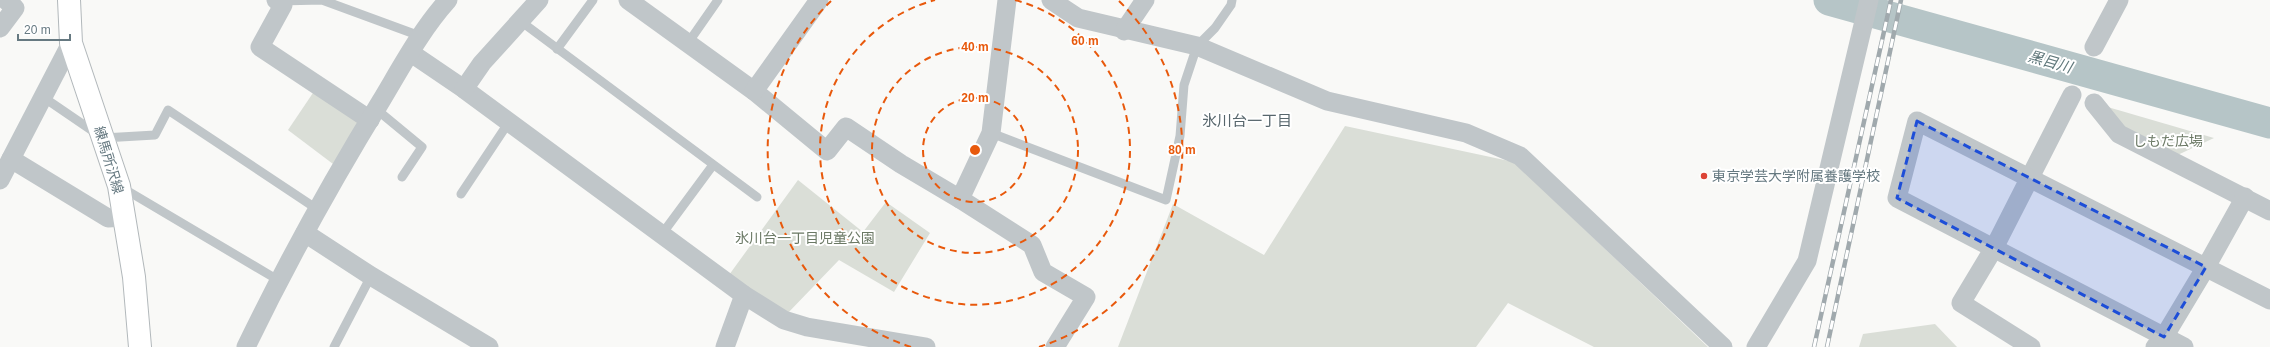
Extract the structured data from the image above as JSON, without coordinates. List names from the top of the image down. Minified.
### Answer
{"streets":{"main road":["練馬所沢線"]},"districts":["氷川台一丁目"],"water":["黒目川"],"parks":["しもだ広場","氷川台一丁目児童公園"],"places":["東京学芸大学附属養護学校"],"scale_bar":"20 m","rings":["60 m","40 m","20 m","80 m"]}
